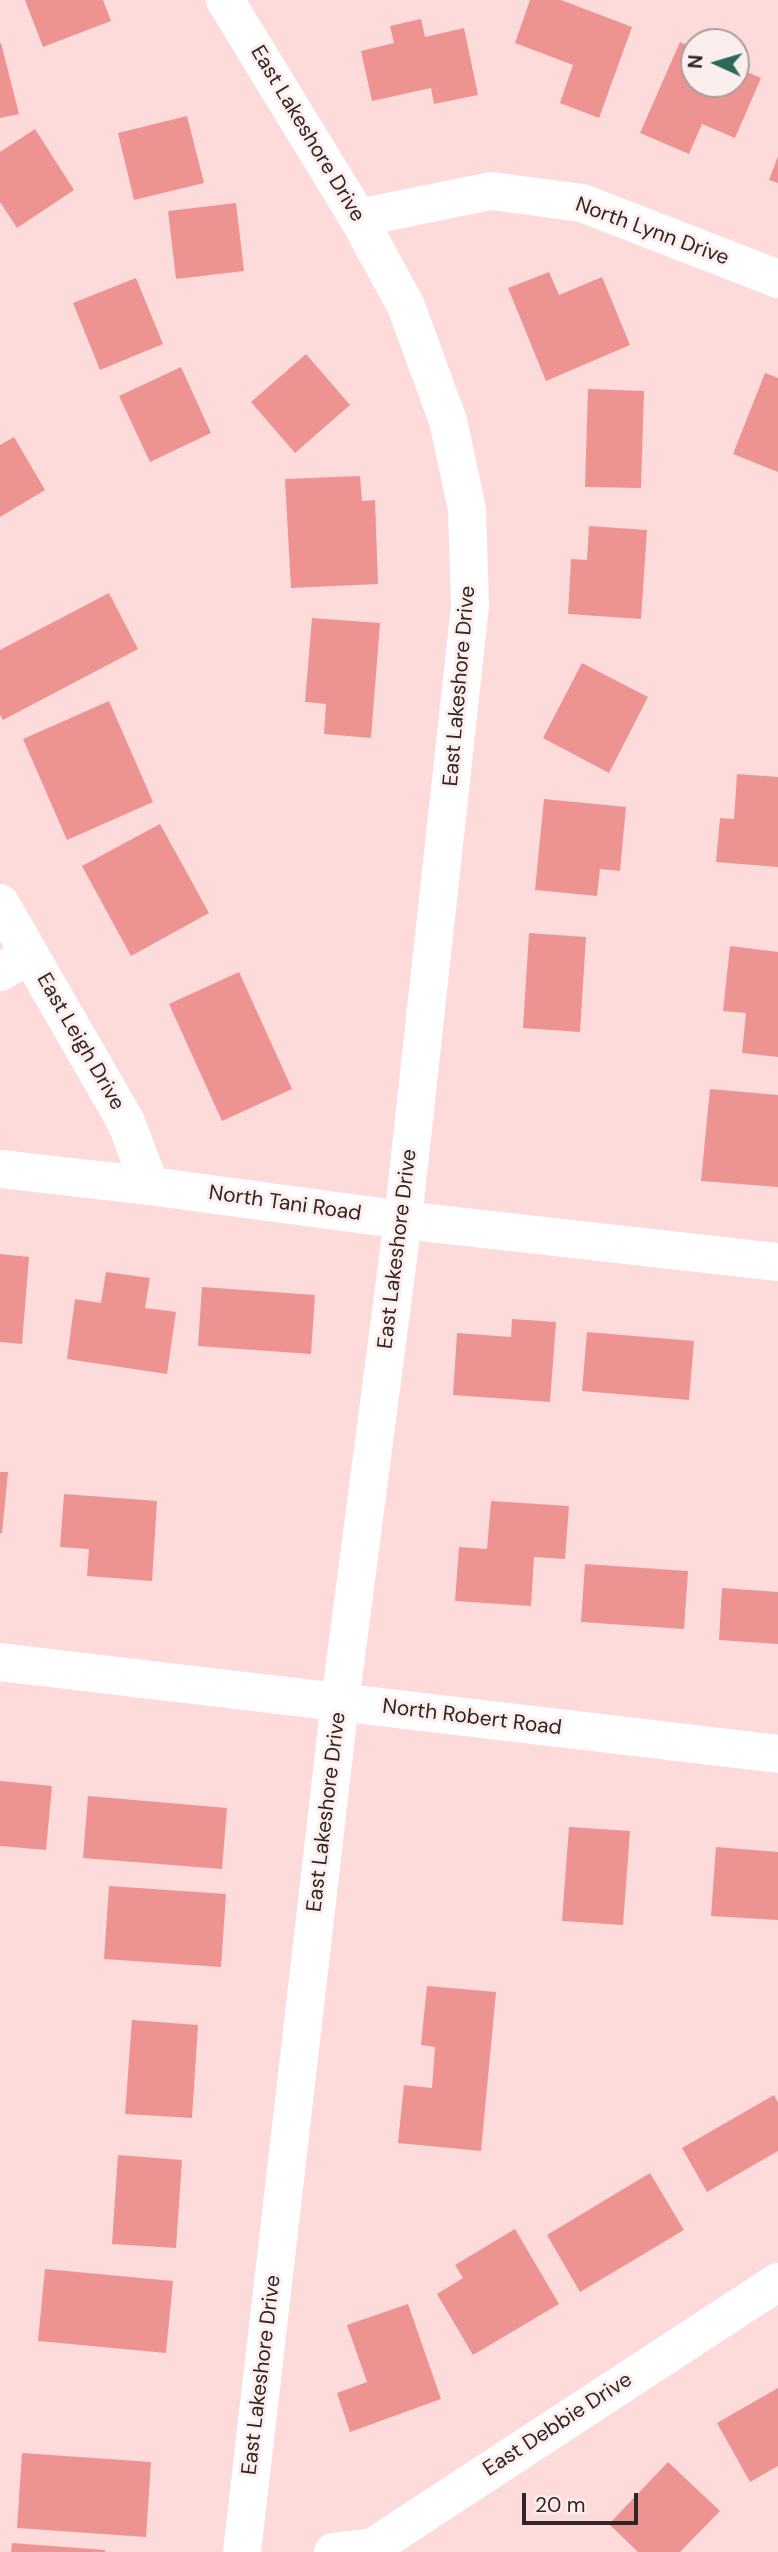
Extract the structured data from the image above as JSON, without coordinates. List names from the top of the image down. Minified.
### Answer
{"streets":{"main road":["East Lakeshore Drive","North Lynn Drive","East Leigh Drive","North Tani Road","North Robert Road","East Debbie Drive"]},"crossings":[["East Lakeshore Drive","North Lynn Drive"],["East Lakeshore Drive","North Tani Road"],["East Lakeshore Drive","North Robert Road"],["East Leigh Drive","North Tani Road"]],"scale_bar":"20 m","north":"left"}
